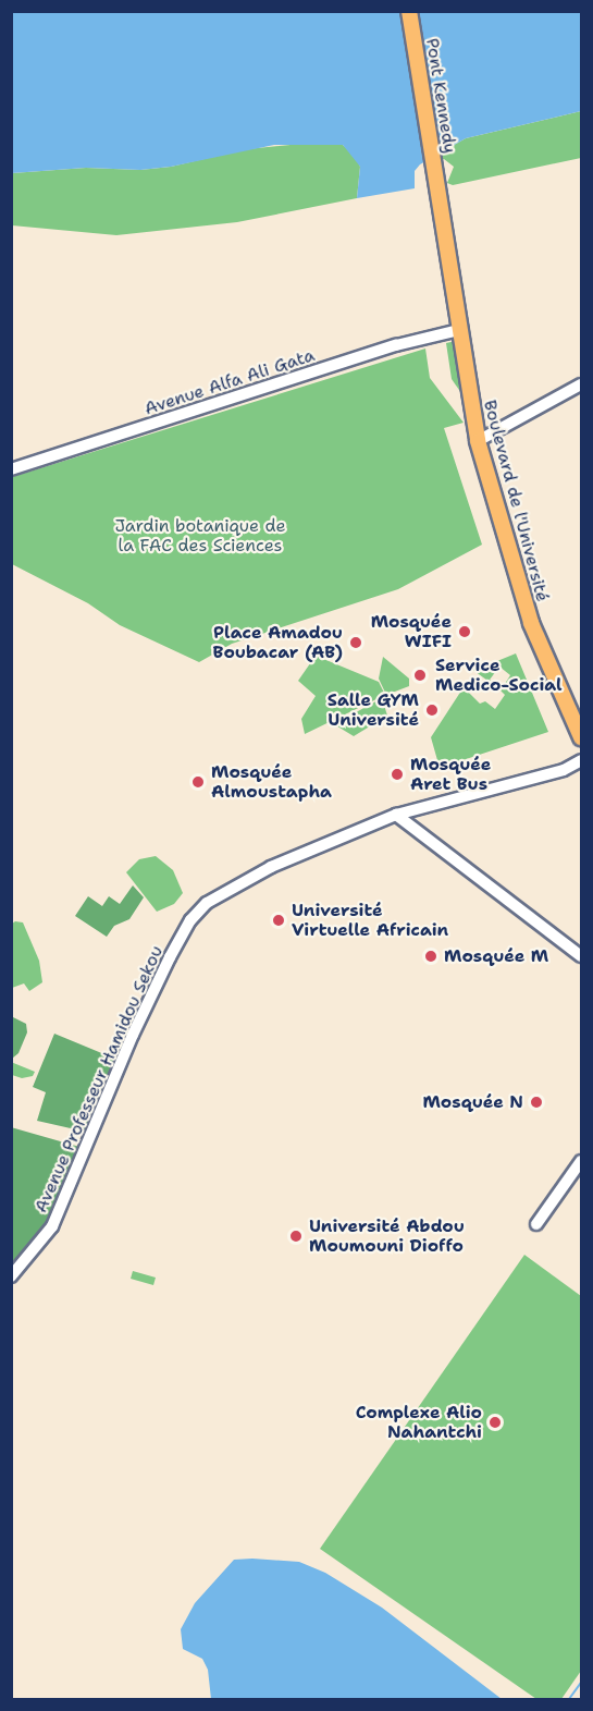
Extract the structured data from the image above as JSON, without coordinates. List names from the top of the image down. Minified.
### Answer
{"streets":{"main road":["Pont Kennedy","Boulevard de l'Université"],"street":["Avenue Alfa Ali Gata","Avenue Professeur Hamidou Sekou"]},"crossings":[["Pont Kennedy","Boulevard de l'Université"],["Avenue Alfa Ali Gata","Boulevard de l'Université"]],"parks":["Jardin botanique de la FAC des Sciences"],"places":["Mosquée WIFI","Place Amadou Boubacar (AB)","Service Medico-Social","Salle GYM Université","Mosquée Aret Bus","Mosquée Almoustapha","Université Virtuelle Africain","Mosquée M","Mosquée N","Université Abdou Moumouni Dioffo","Complexe Alio Nahantchi"]}
